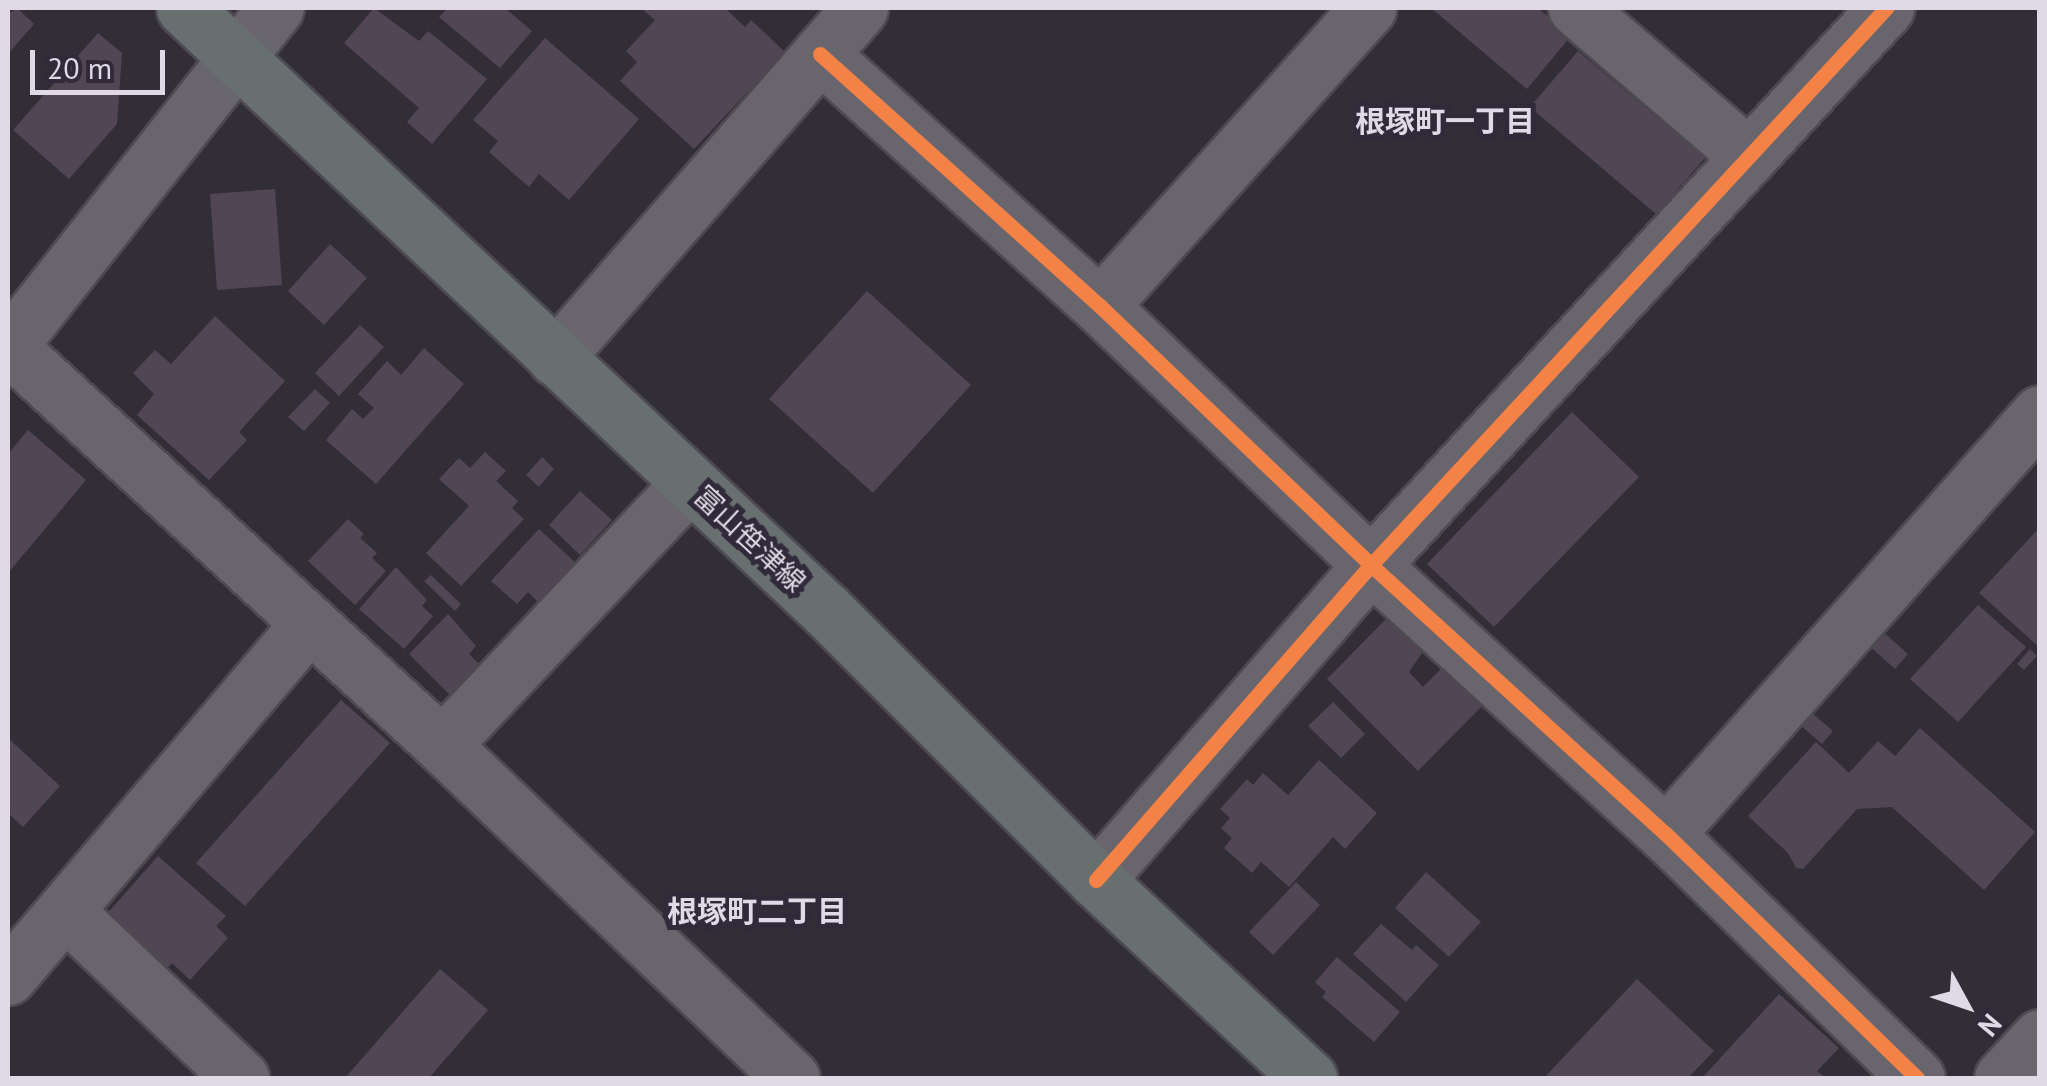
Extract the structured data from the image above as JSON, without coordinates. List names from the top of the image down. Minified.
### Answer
{"streets":{"main road":["富山笹津線"]},"districts":["根塚町一丁目","根塚町二丁目"],"scale_bar":"20 m","north":"bottom right"}
